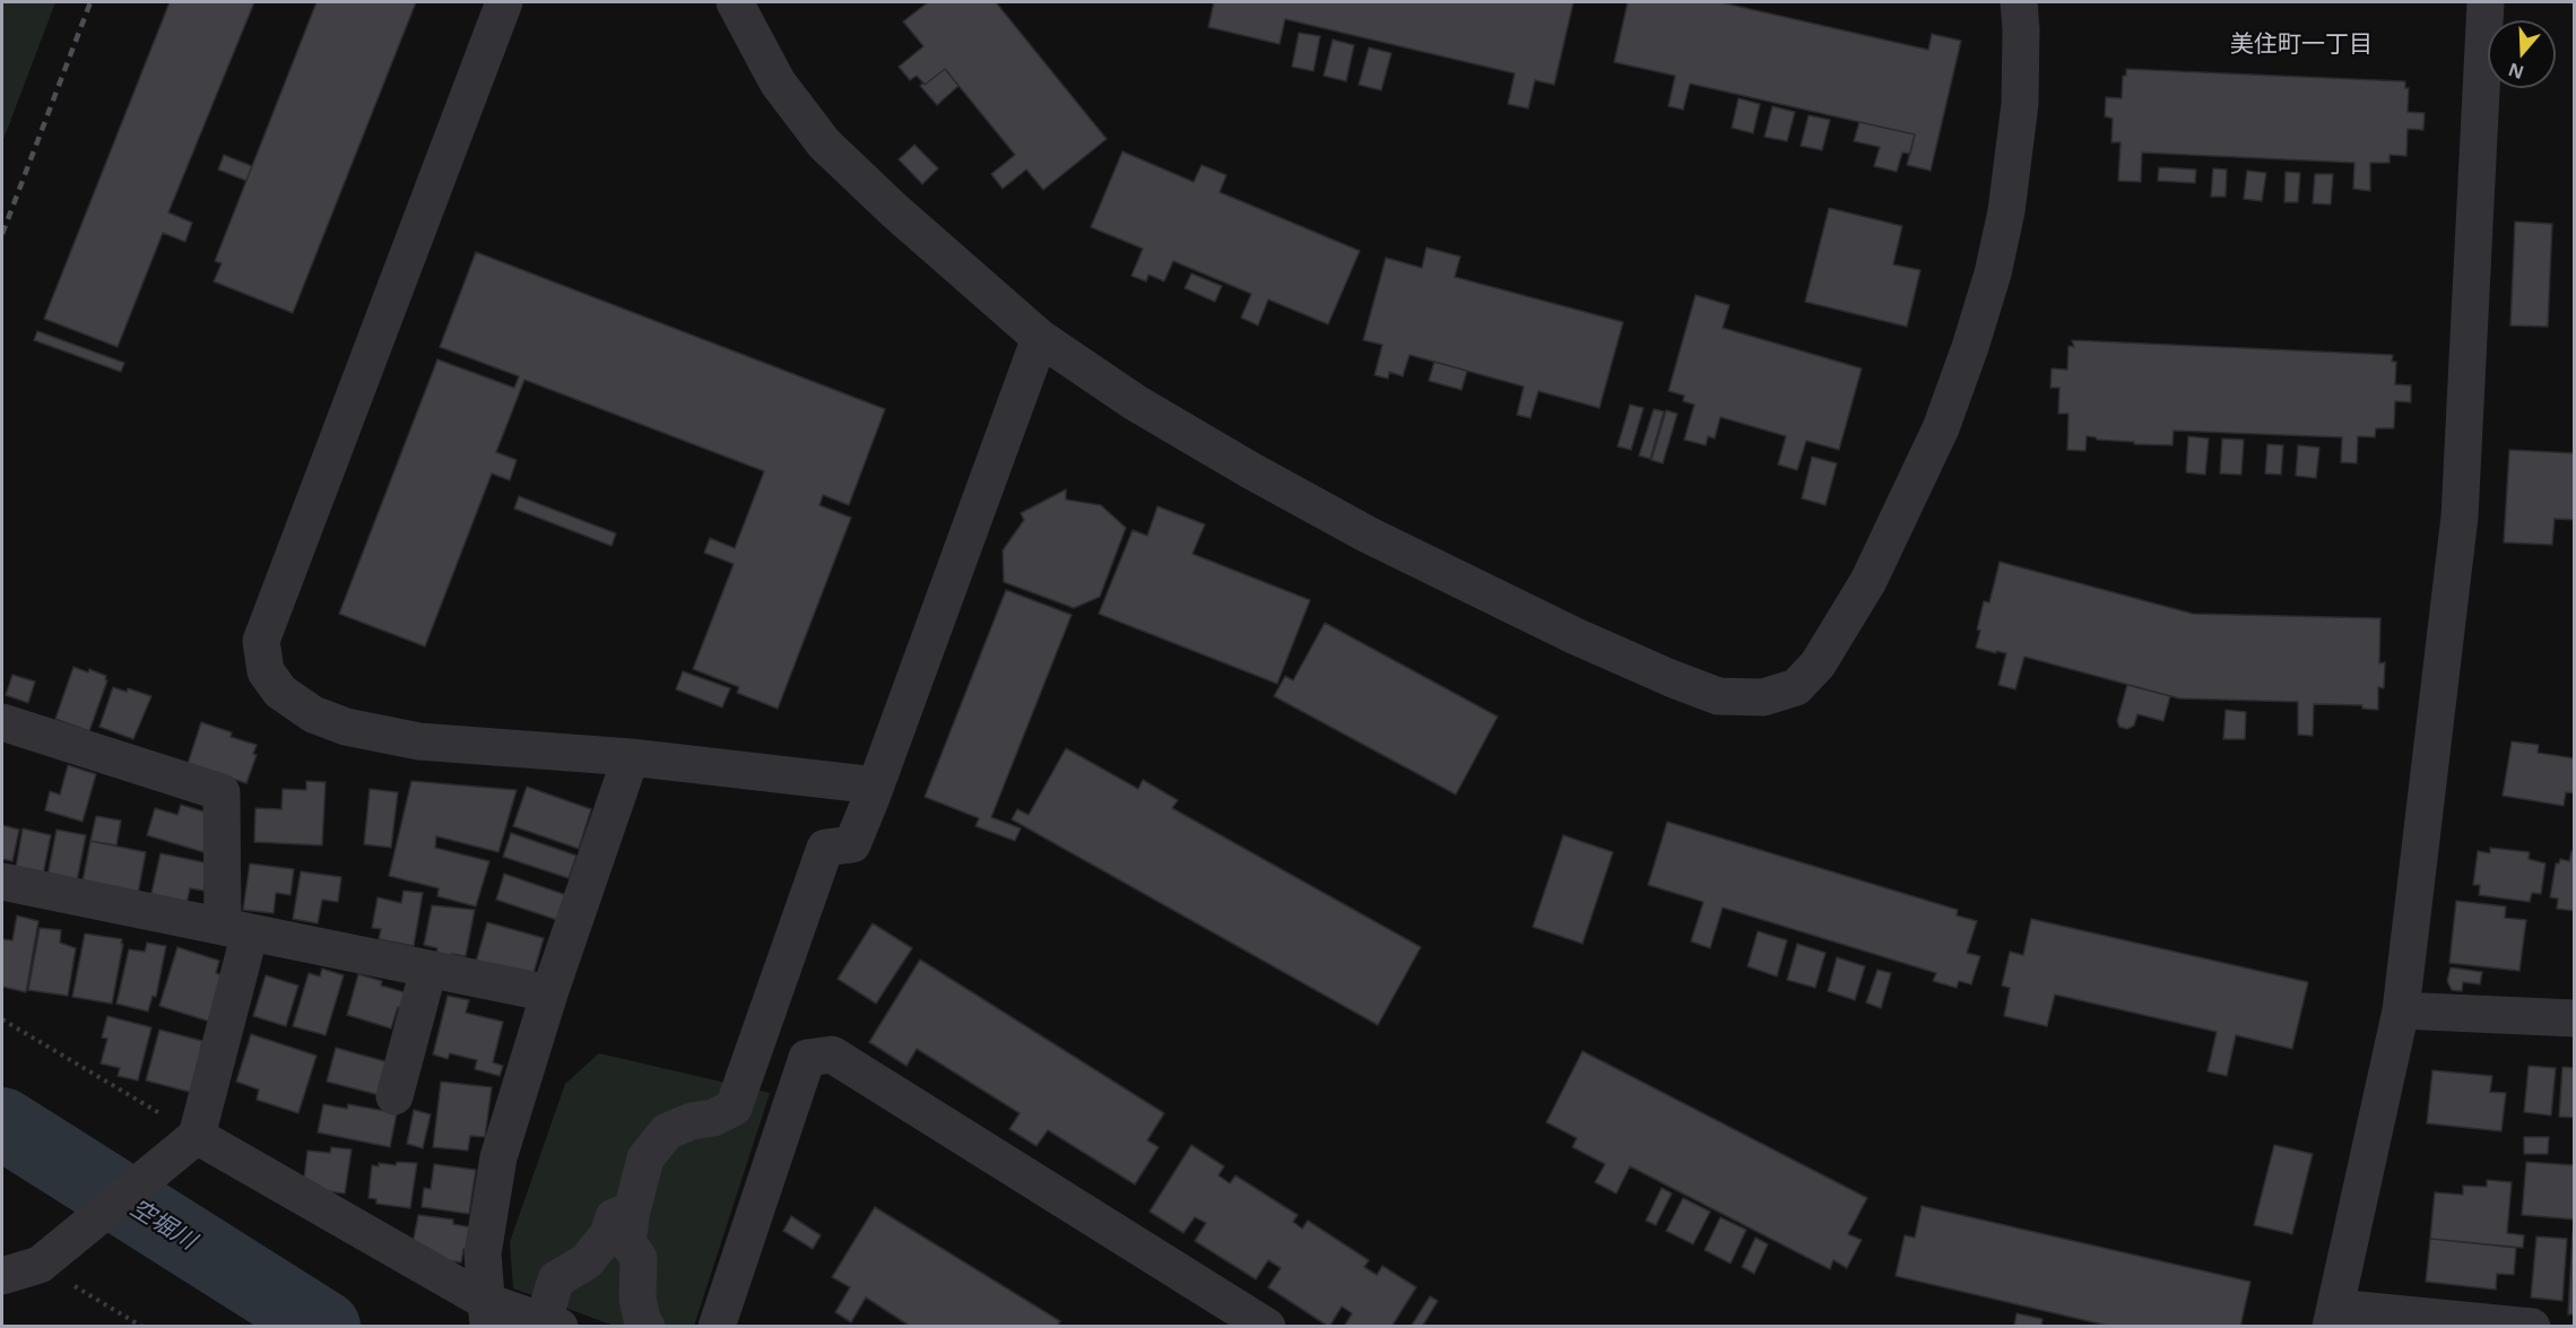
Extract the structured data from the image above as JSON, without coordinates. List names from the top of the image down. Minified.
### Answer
{"districts":["美住町一丁目"],"water":["空堀川"],"north":"bottom"}
